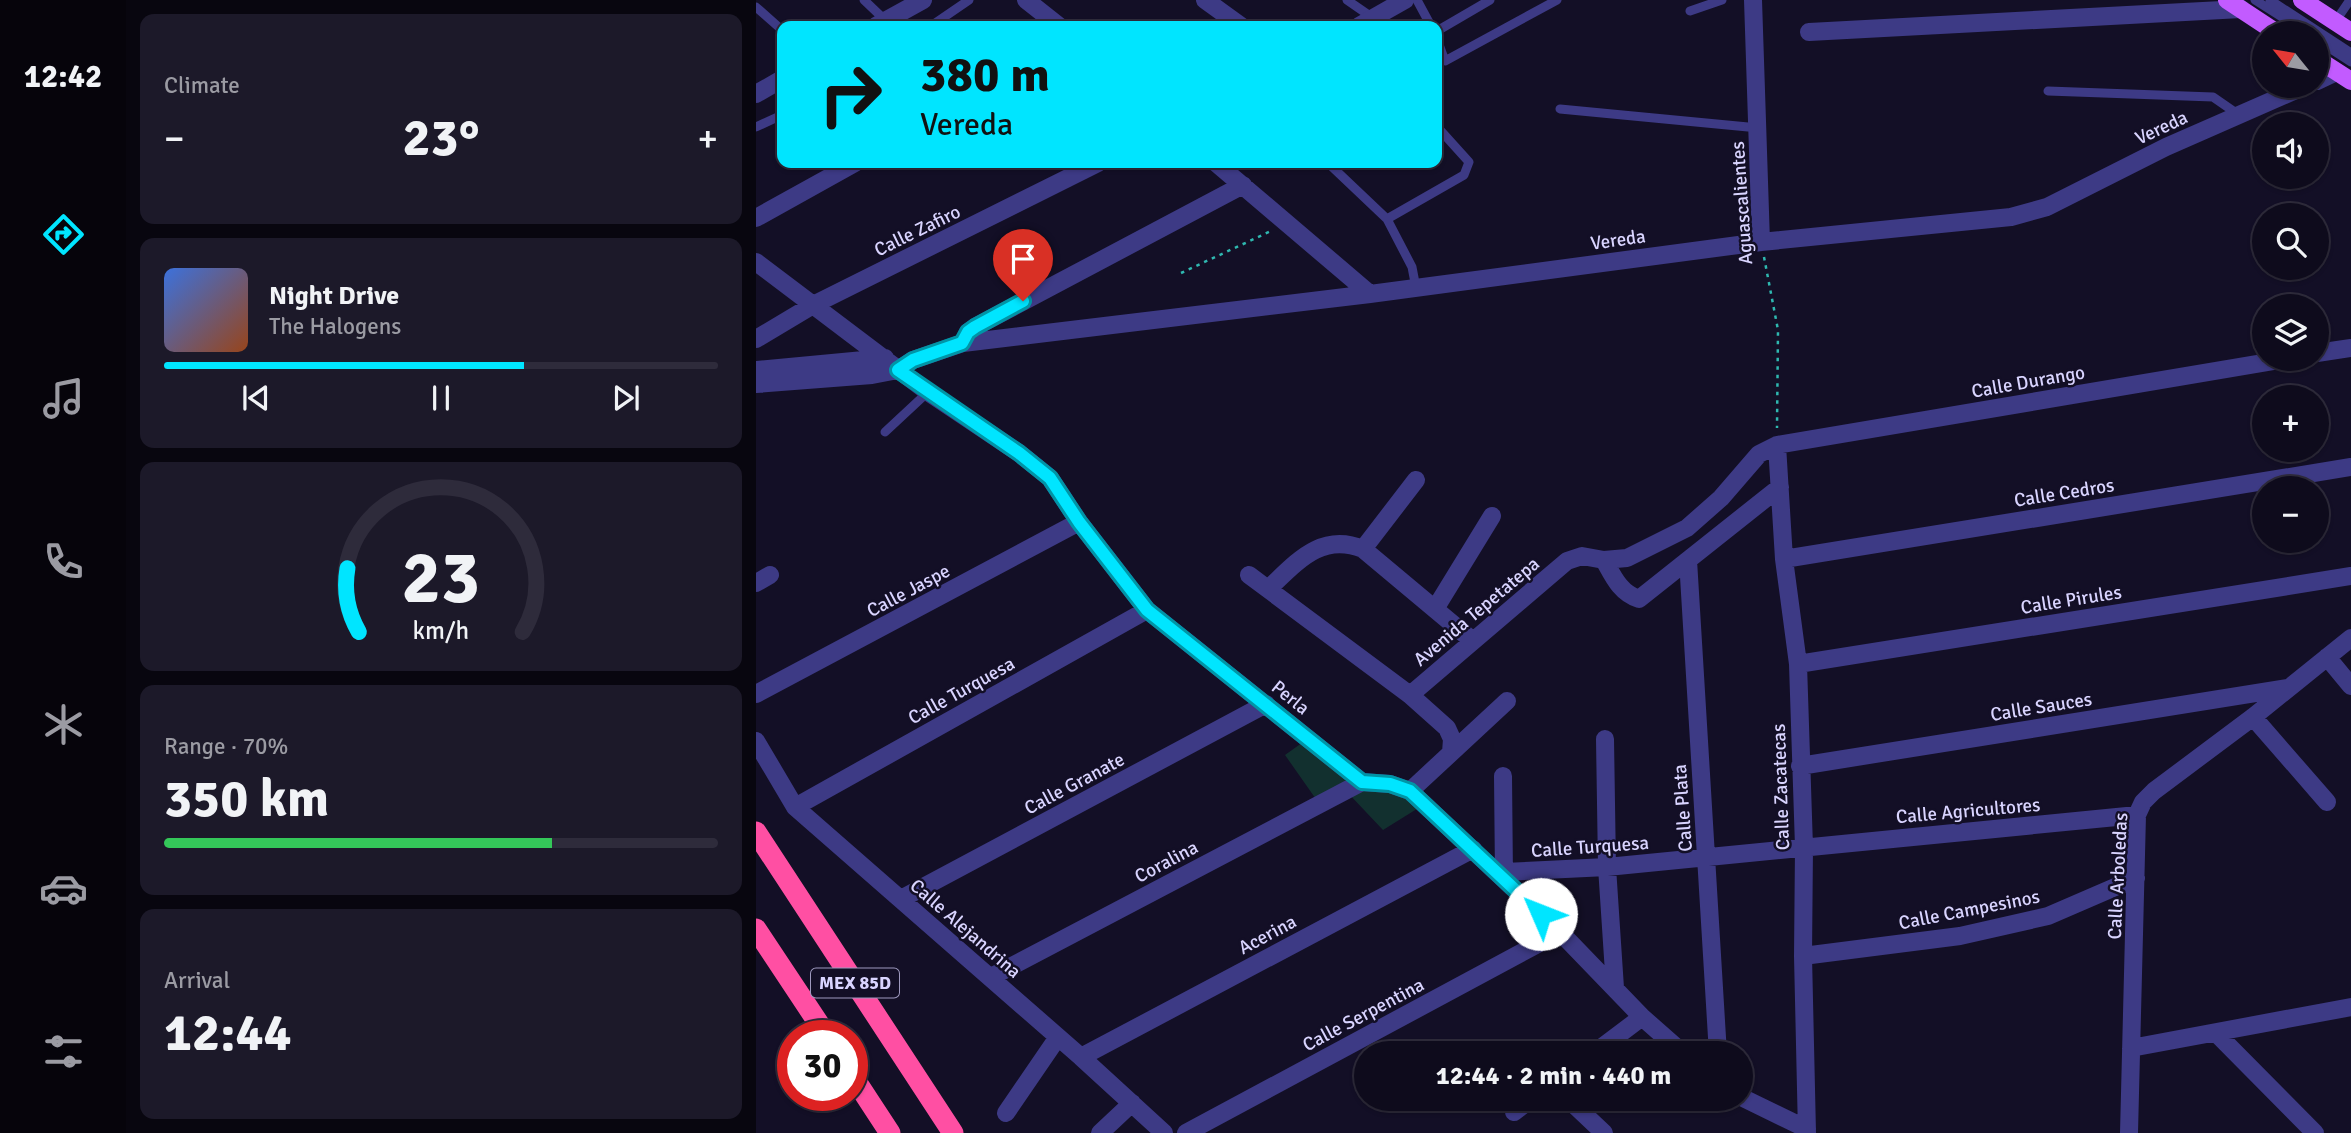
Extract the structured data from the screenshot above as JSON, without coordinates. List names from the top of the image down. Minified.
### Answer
{"streets":{"highway":["MEX 85D"],"street":["Vereda","Aguascalientes","Calle Zafiro","Calle Durango","Calle Cedros","Calle Jaspe","Calle Pirules","Avenida Tepetatepa","Calle Turquesa","Perla","Calle Sauces","Calle Granate","Calle Zacatecas","Calle Plata","Calle Agricultores","Coralina","Calle Arboledas","Calle Campesinos","Calle Alejandrina","Acerina","Calle Serpentina"]},"crossings":[["Vereda","Aguascalientes"],["Vereda","Perla"],["Aguascalientes","Calle Durango"],["Aguascalientes","Avenida Tepetatepa"],["Aguascalientes","Calle Zacatecas"],["Calle Zafiro","Perla"],["Calle Durango","Avenida Tepetatepa"],["Calle Durango","Calle Zacatecas"],["Calle Cedros","Calle Zacatecas"],["Calle Jaspe","Perla"],["Calle Pirules","Calle Zacatecas"],["Avenida Tepetatepa","Calle Zacatecas"],["Calle Turquesa","Perla"],["Calle Turquesa","Calle Zacatecas"],["Calle Turquesa","Calle Plata"],["Calle Turquesa","Calle Agricultores"],["Calle Turquesa","Calle Alejandrina"],["Perla","Calle Granate"],["Perla","Coralina"],["Calle Sauces","Calle Zacatecas"],["Calle Sauces","Calle Arboledas"],["Calle Granate","Calle Alejandrina"],["Calle Zacatecas","Calle Agricultores"],["Calle Zacatecas","Calle Campesinos"],["Calle Agricultores","Calle Arboledas"],["Coralina","Calle Alejandrina"],["Calle Arboledas","Calle Campesinos"],["Calle Alejandrina","Acerina"]],"north":"top left","page":{"tabs":"12:42","tile":["Climate",["Range · 70%","350 km"],["Arrival","12:44"]],"map_buttons":["+","−"],"turn":["380 m","Vereda"],"heat":["−","23°","+"],"song":["Night Drive","The Halogens"],"limit":"30","trip":"12:44 · 2 min · 440 m","gauge":["23","km/h"]}}
